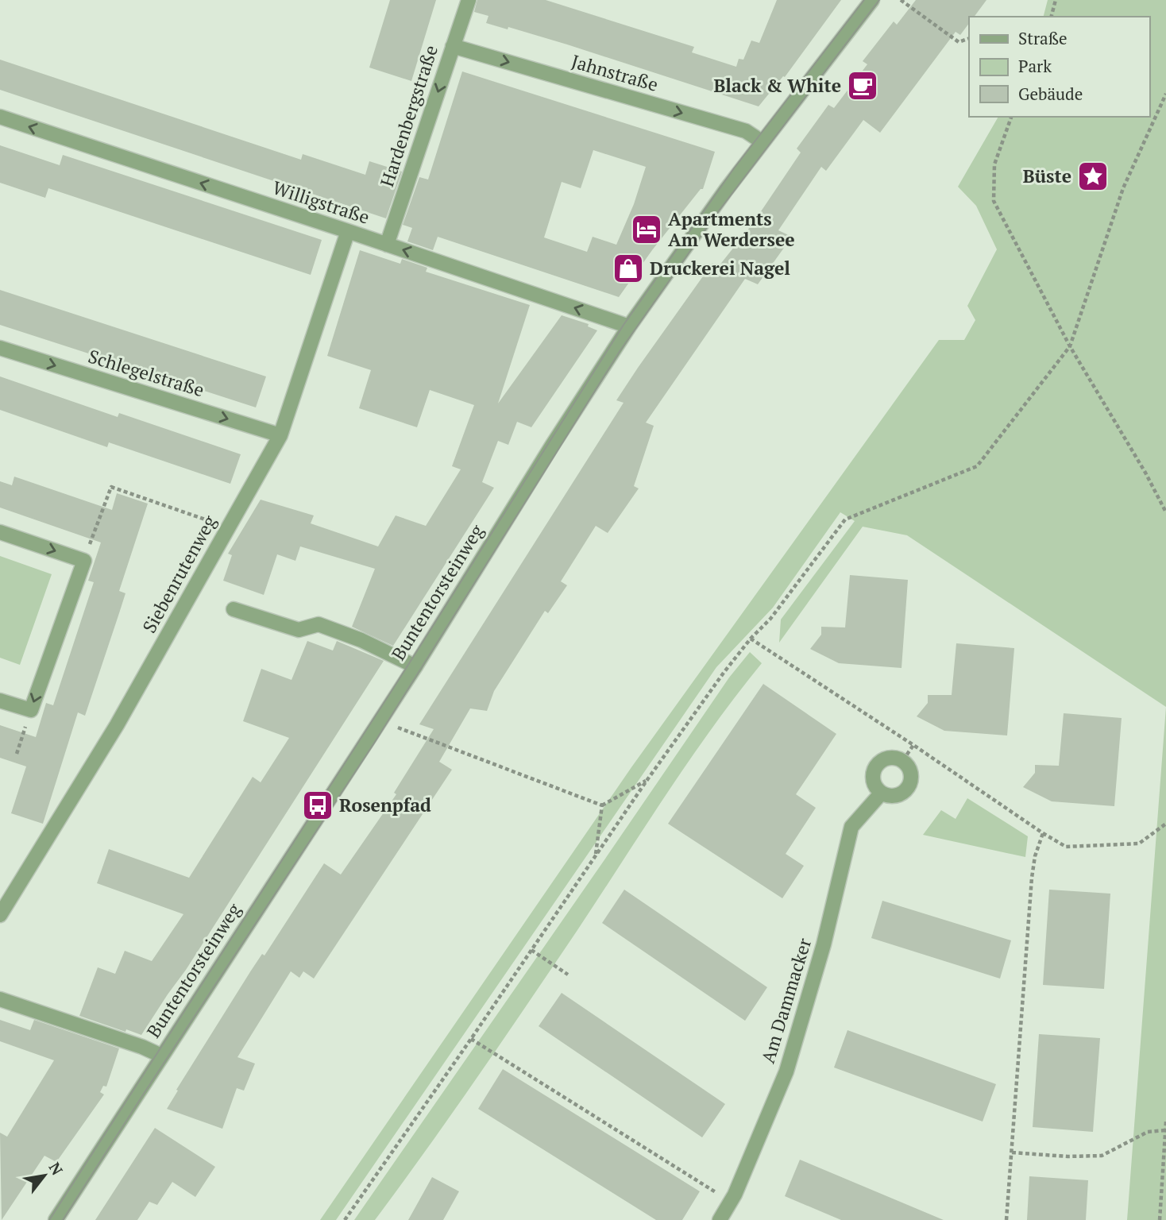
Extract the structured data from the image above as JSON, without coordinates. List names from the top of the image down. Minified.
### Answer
{"streets":{"street":["Jahnstraße","Hardenbergstraße","Willigstraße","Schlegelstraße","Siebenrutenweg","Buntentorsteinweg","Am Dammacker"]},"crossings":[["Jahnstraße","Hardenbergstraße"],["Jahnstraße","Buntentorsteinweg"],["Hardenbergstraße","Willigstraße"],["Willigstraße","Siebenrutenweg"],["Willigstraße","Buntentorsteinweg"],["Schlegelstraße","Siebenrutenweg"]],"one_way":["Jahnstraße","Hardenbergstraße","Willigstraße","Schlegelstraße"],"places":{"cafe":["Black & White"],"place":["Büste"],"hotel":["Apartments Am Werdersee"],"shop":["Druckerei Nagel"],"bus stop":["Rosenpfad"]},"legend":["Straße","Park","Gebäude"],"north":"top right"}
